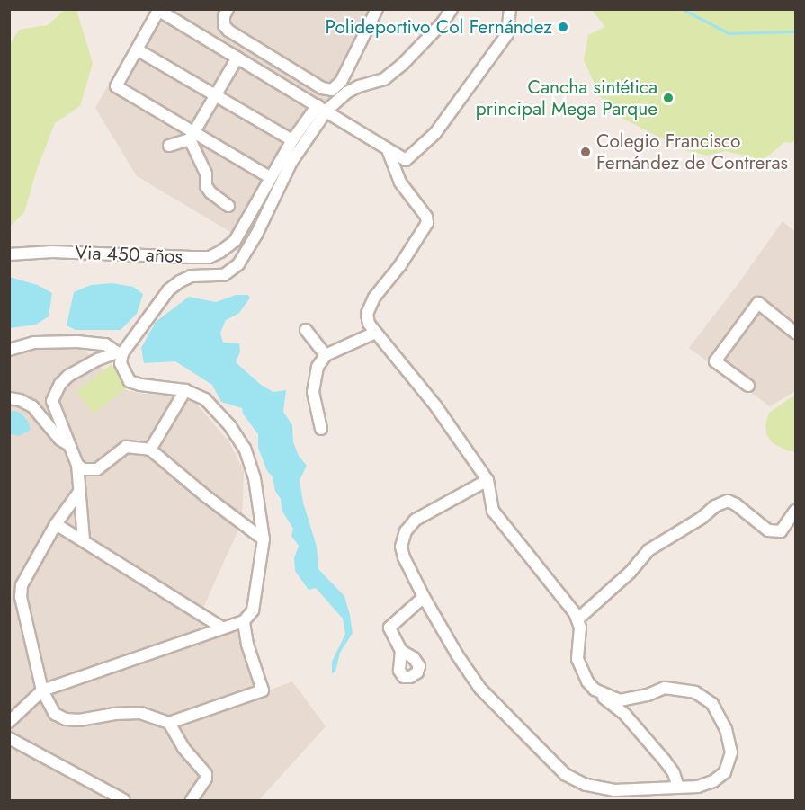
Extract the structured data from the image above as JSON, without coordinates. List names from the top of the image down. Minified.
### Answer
{"streets":{"street":["Via 450 años"]},"places":["Polideportivo Col Fernández","Cancha sintética principal Mega Parque","Colegio Francisco Fernández de Contreras"]}
